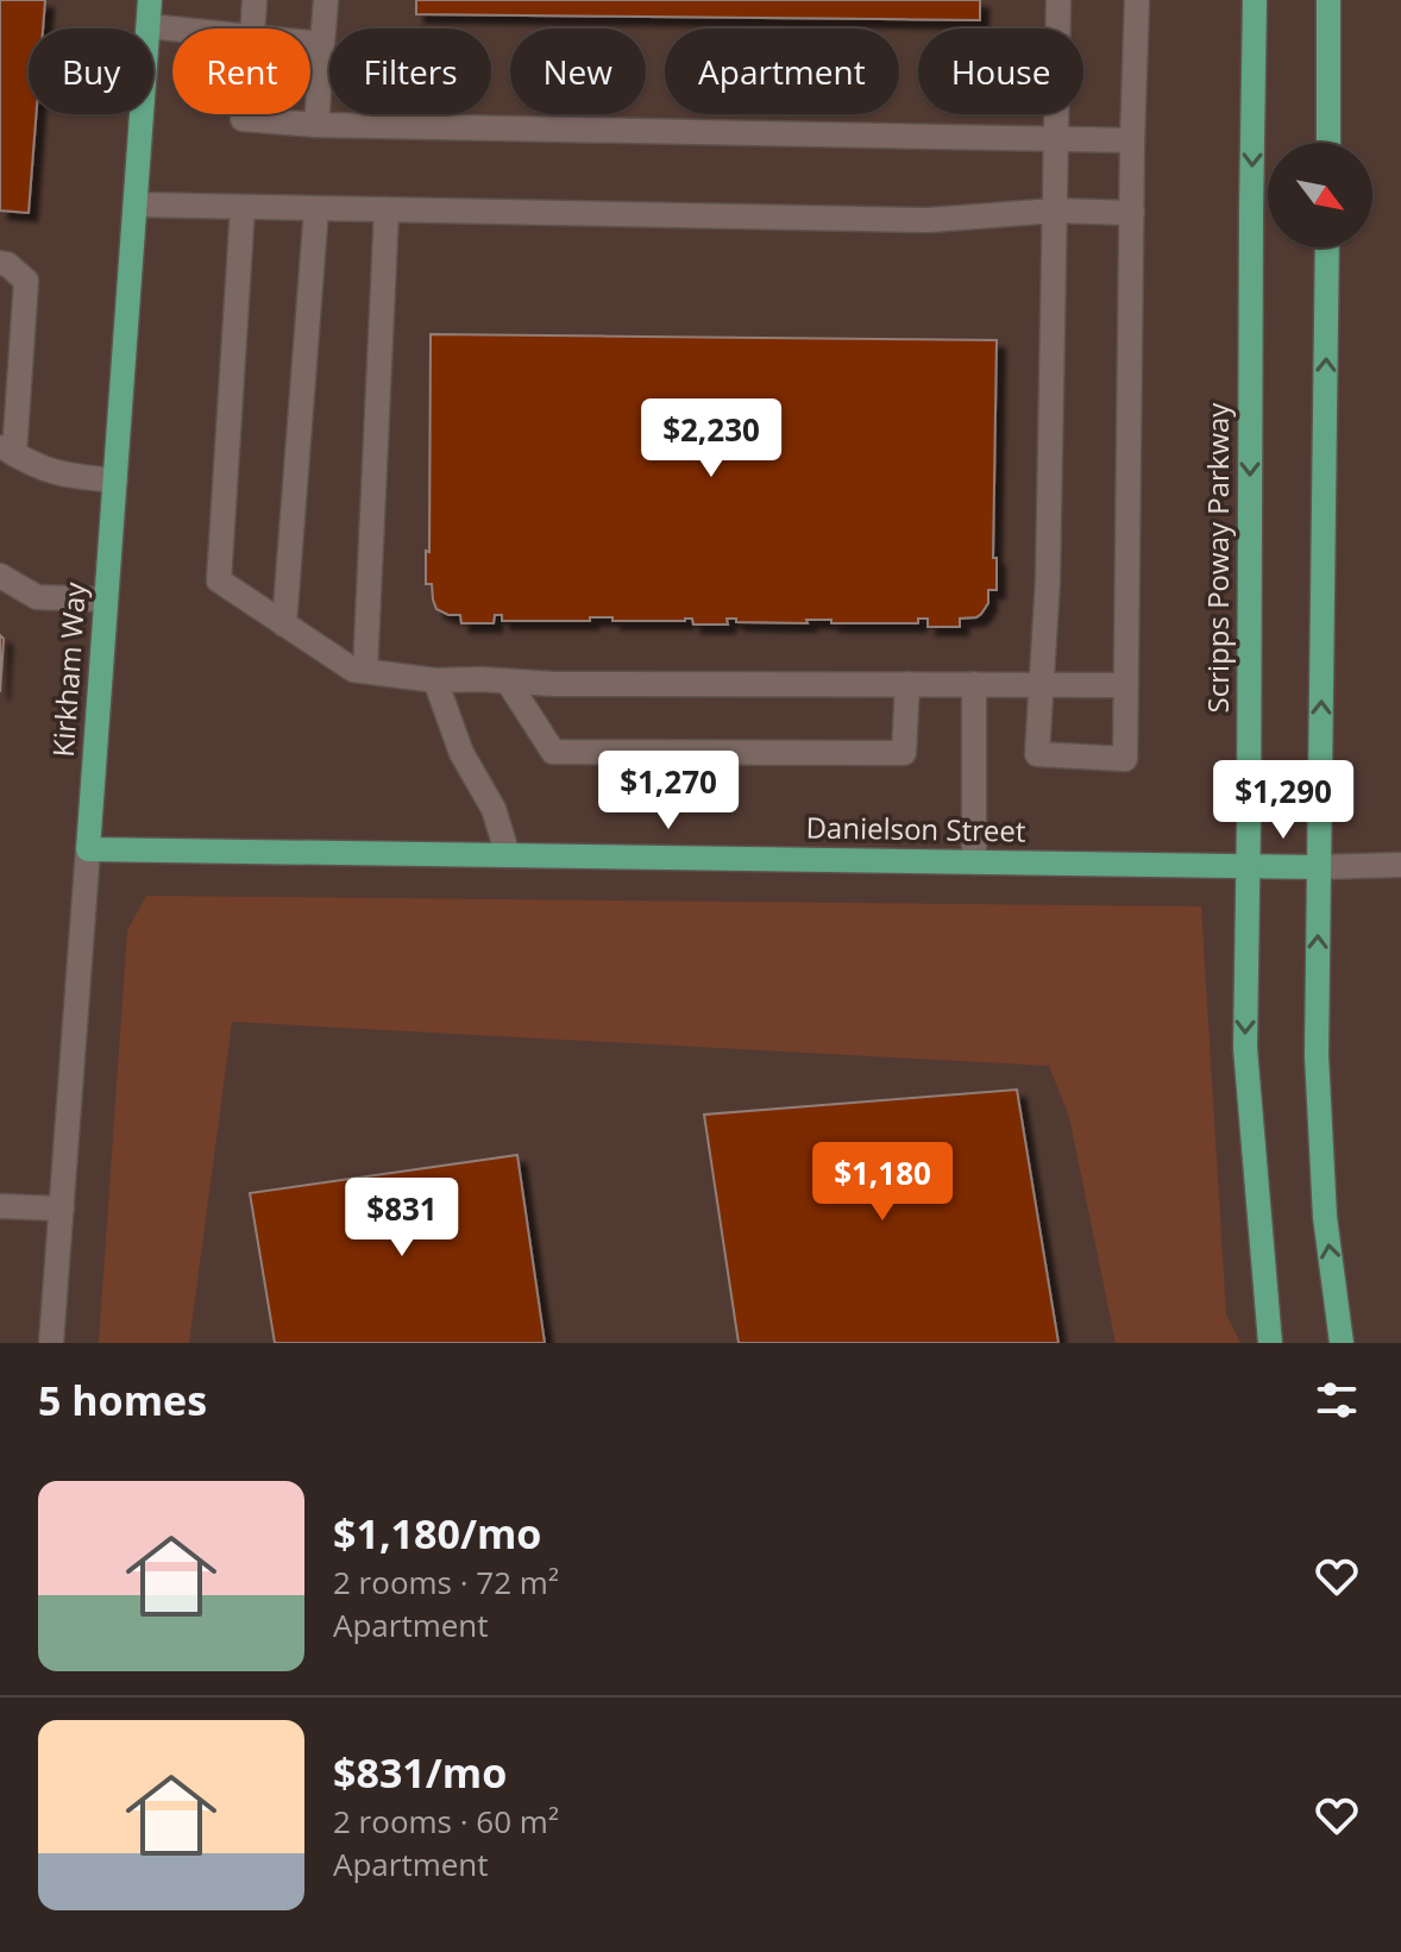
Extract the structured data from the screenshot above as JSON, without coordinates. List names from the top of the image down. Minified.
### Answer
{"streets":{"main road":["Scripps Poway Parkway","Kirkham Way","Danielson Street"]},"crossings":[["Scripps Poway Parkway","Danielson Street"],["Kirkham Way","Danielson Street"]],"north":"bottom right","page":{"chip":["Buy","Rent","Filters","New","Apartment","House"],"price":["$2,230","$1,270","$1,290","$1,180","$831"],"heading":"5 homes","list":[{"name":"$1,180/mo","note":"2 rooms · 72 m² · Apartment"},{"name":"$831/mo","note":"2 rooms · 60 m² · Apartment"}]}}
